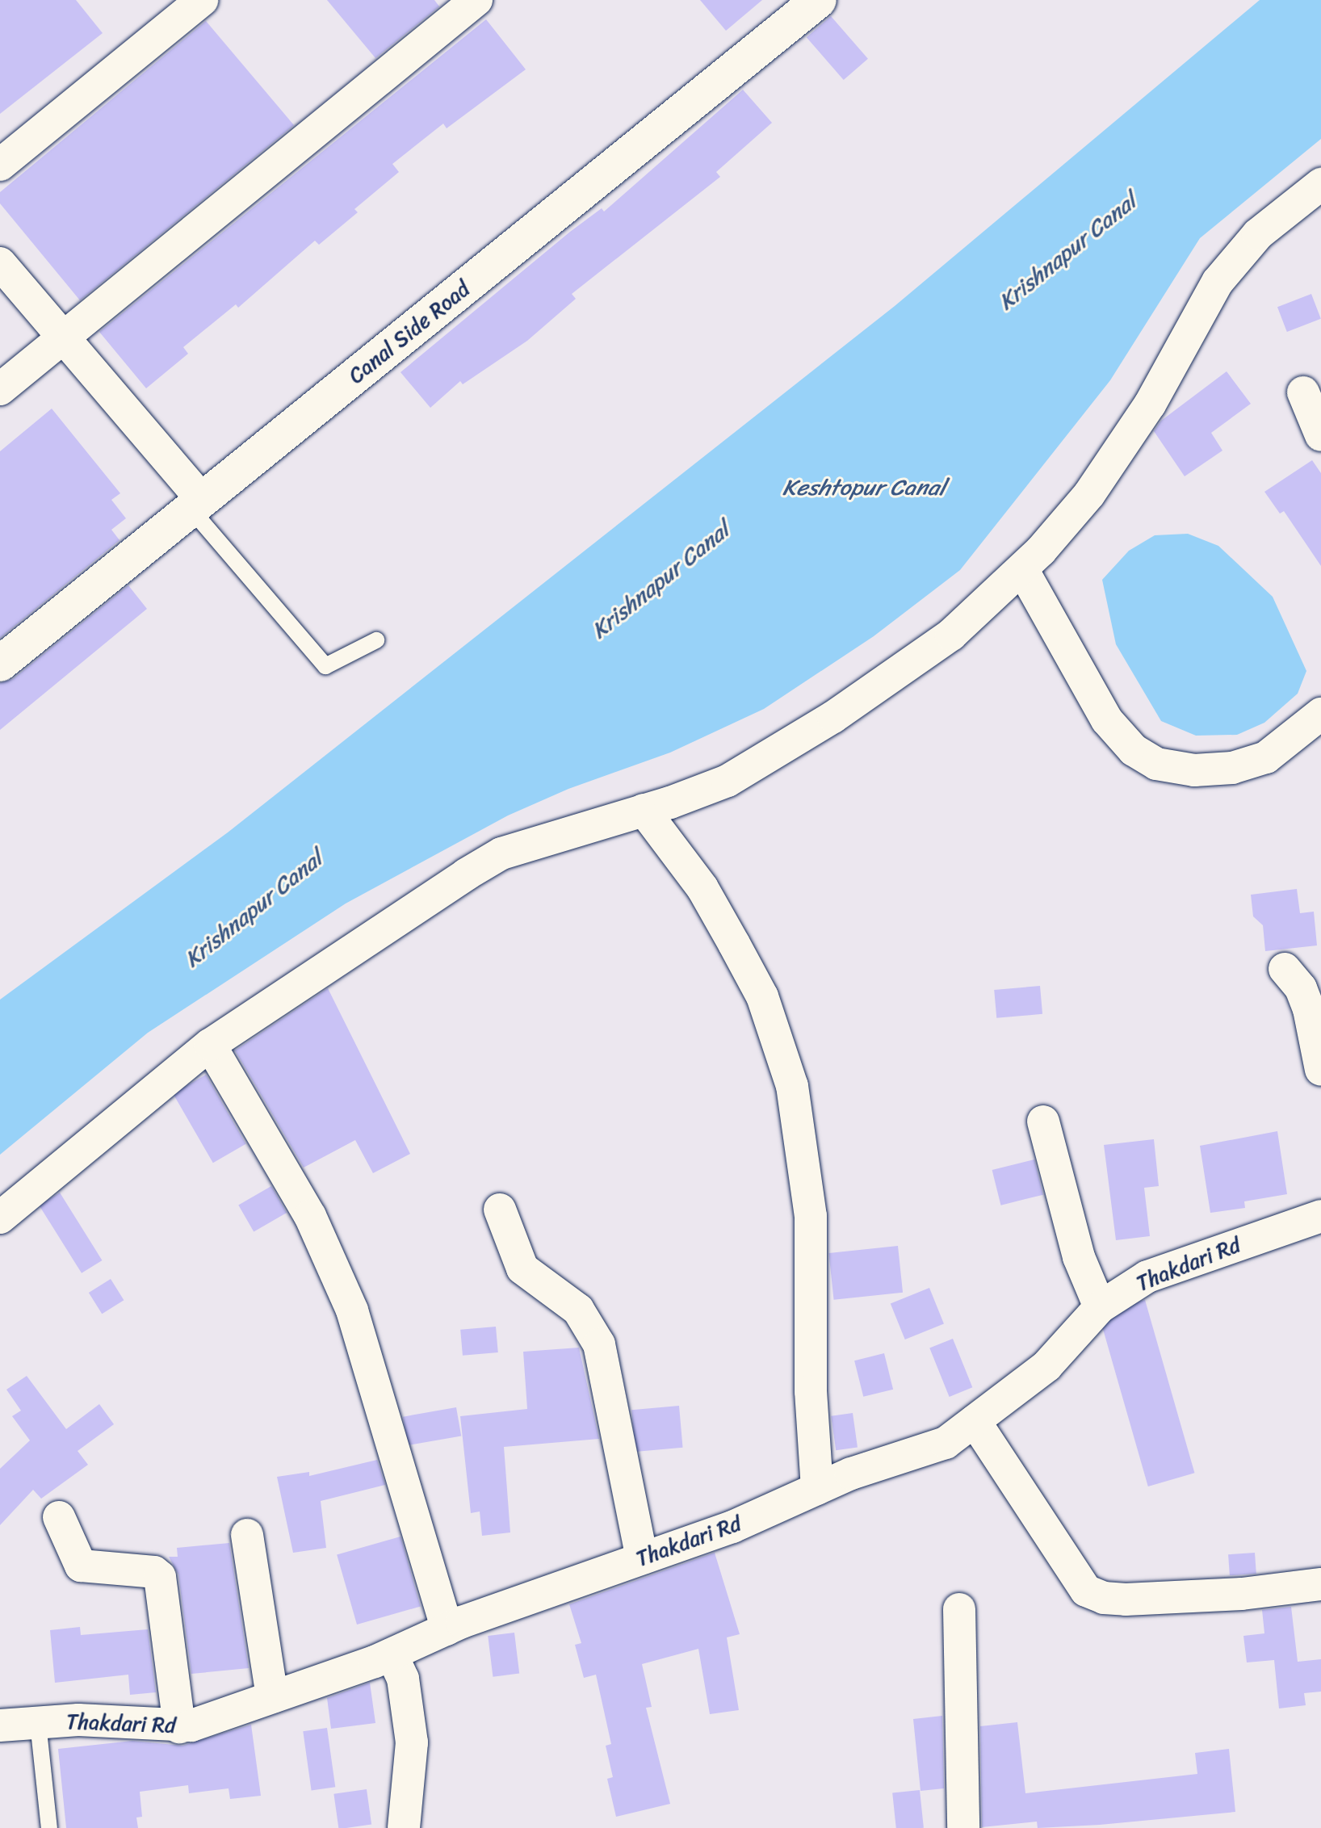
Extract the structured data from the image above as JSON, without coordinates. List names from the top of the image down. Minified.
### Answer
{"streets":{"street":["Canal Side Road","Thakdari Rd"]},"water":["Krishnapur Canal","Keshtopur Canal"]}
